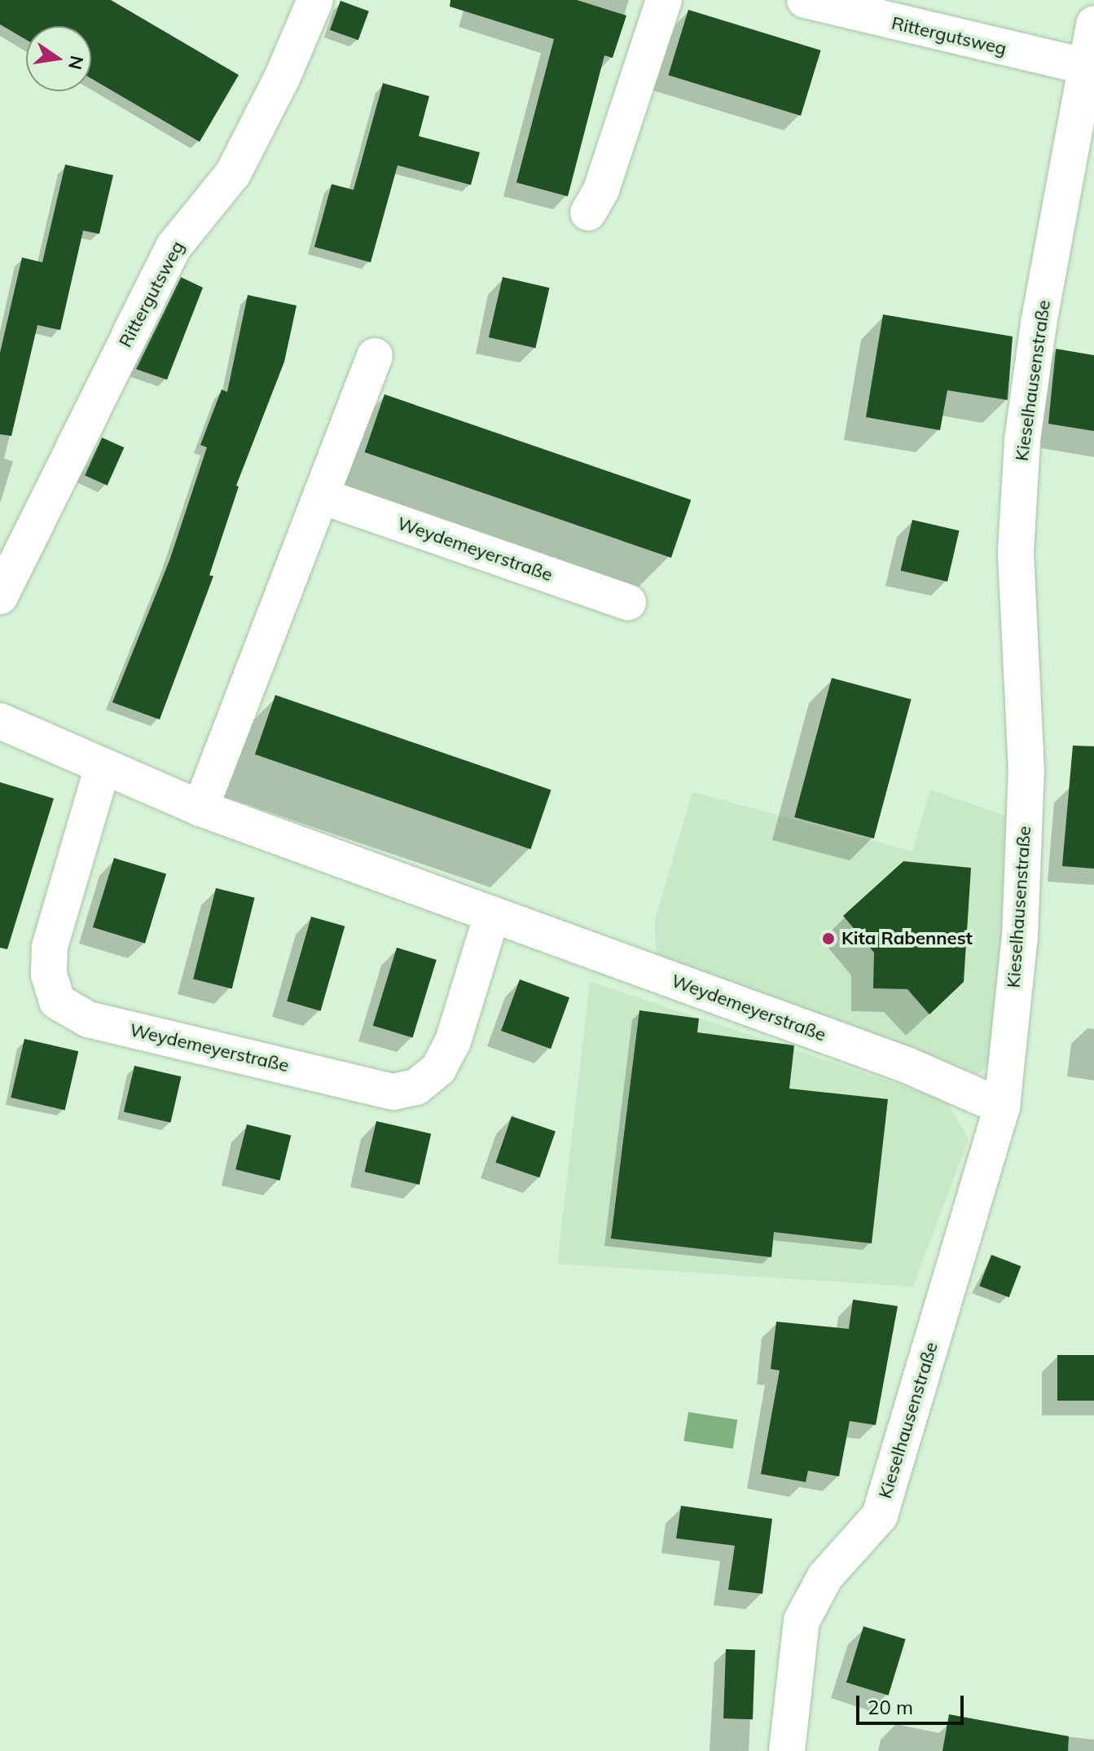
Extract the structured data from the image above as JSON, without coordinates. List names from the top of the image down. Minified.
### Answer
{"streets":{"street":["Rittergutsweg","Kieselhausenstraße","Weydemeyerstraße"]},"crossings":[["Rittergutsweg","Kieselhausenstraße"],["Kieselhausenstraße","Weydemeyerstraße"]],"places":["Kita Rabennest"],"scale_bar":"20 m","north":"right"}
